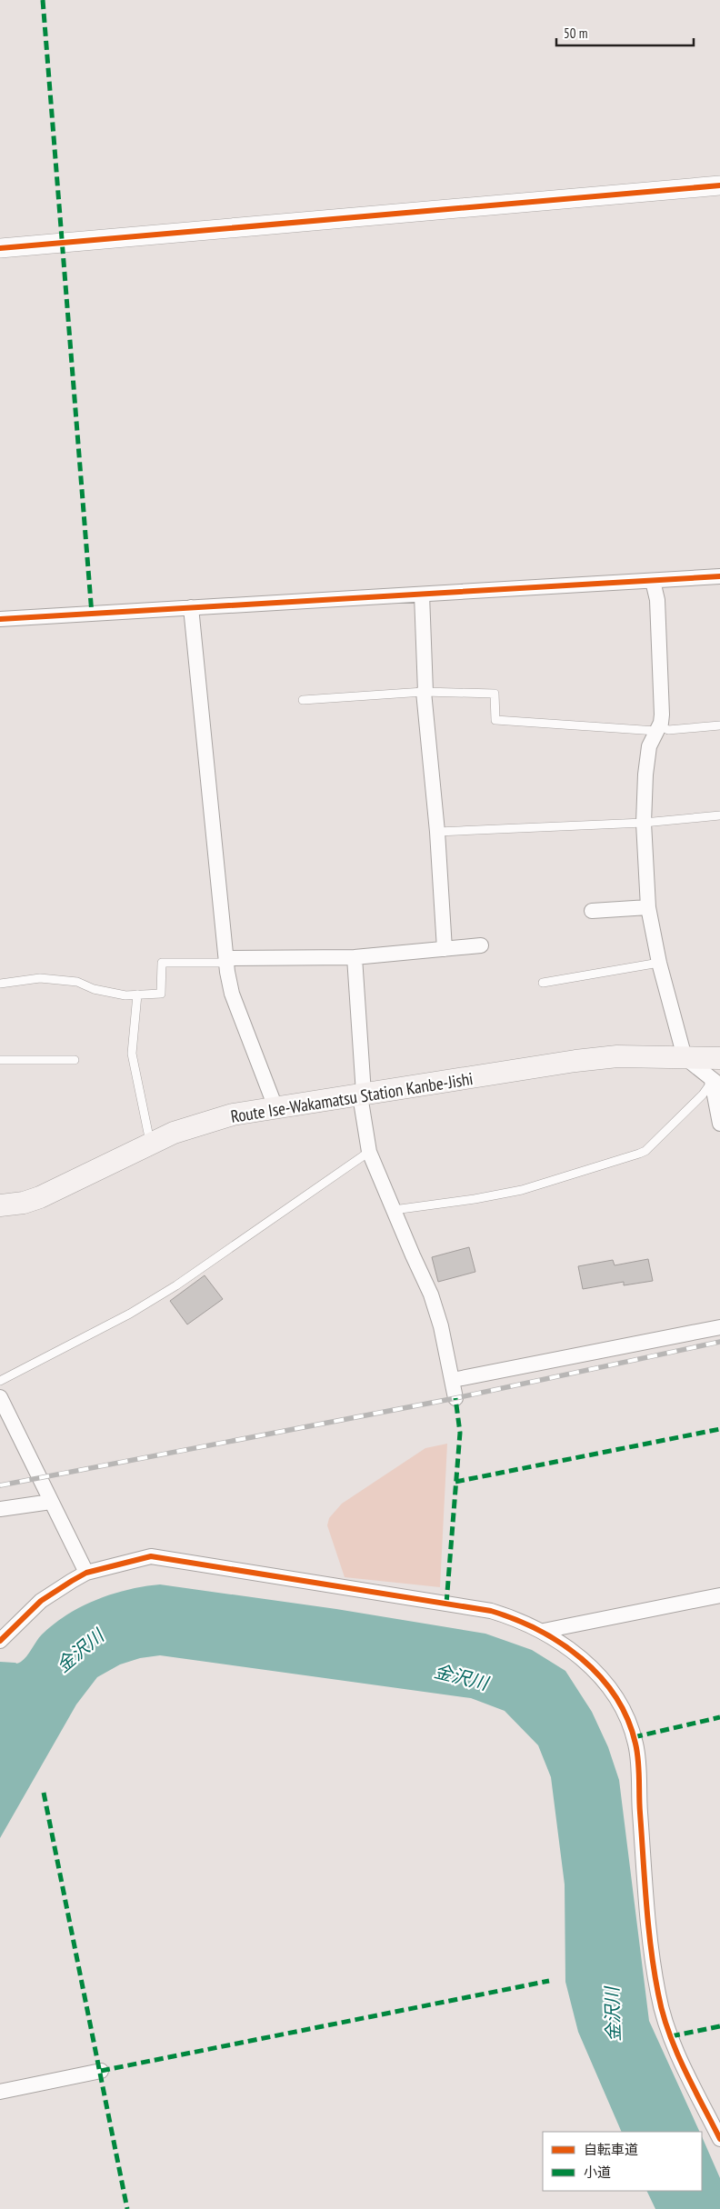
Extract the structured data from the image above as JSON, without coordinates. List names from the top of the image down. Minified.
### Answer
{"streets":{"main road":["Route Ise-Wakamatsu Station Kanbe-Jishi"]},"water":["金沢川"],"legend":["自転車道","小道"],"scale_bar":"50 m"}
